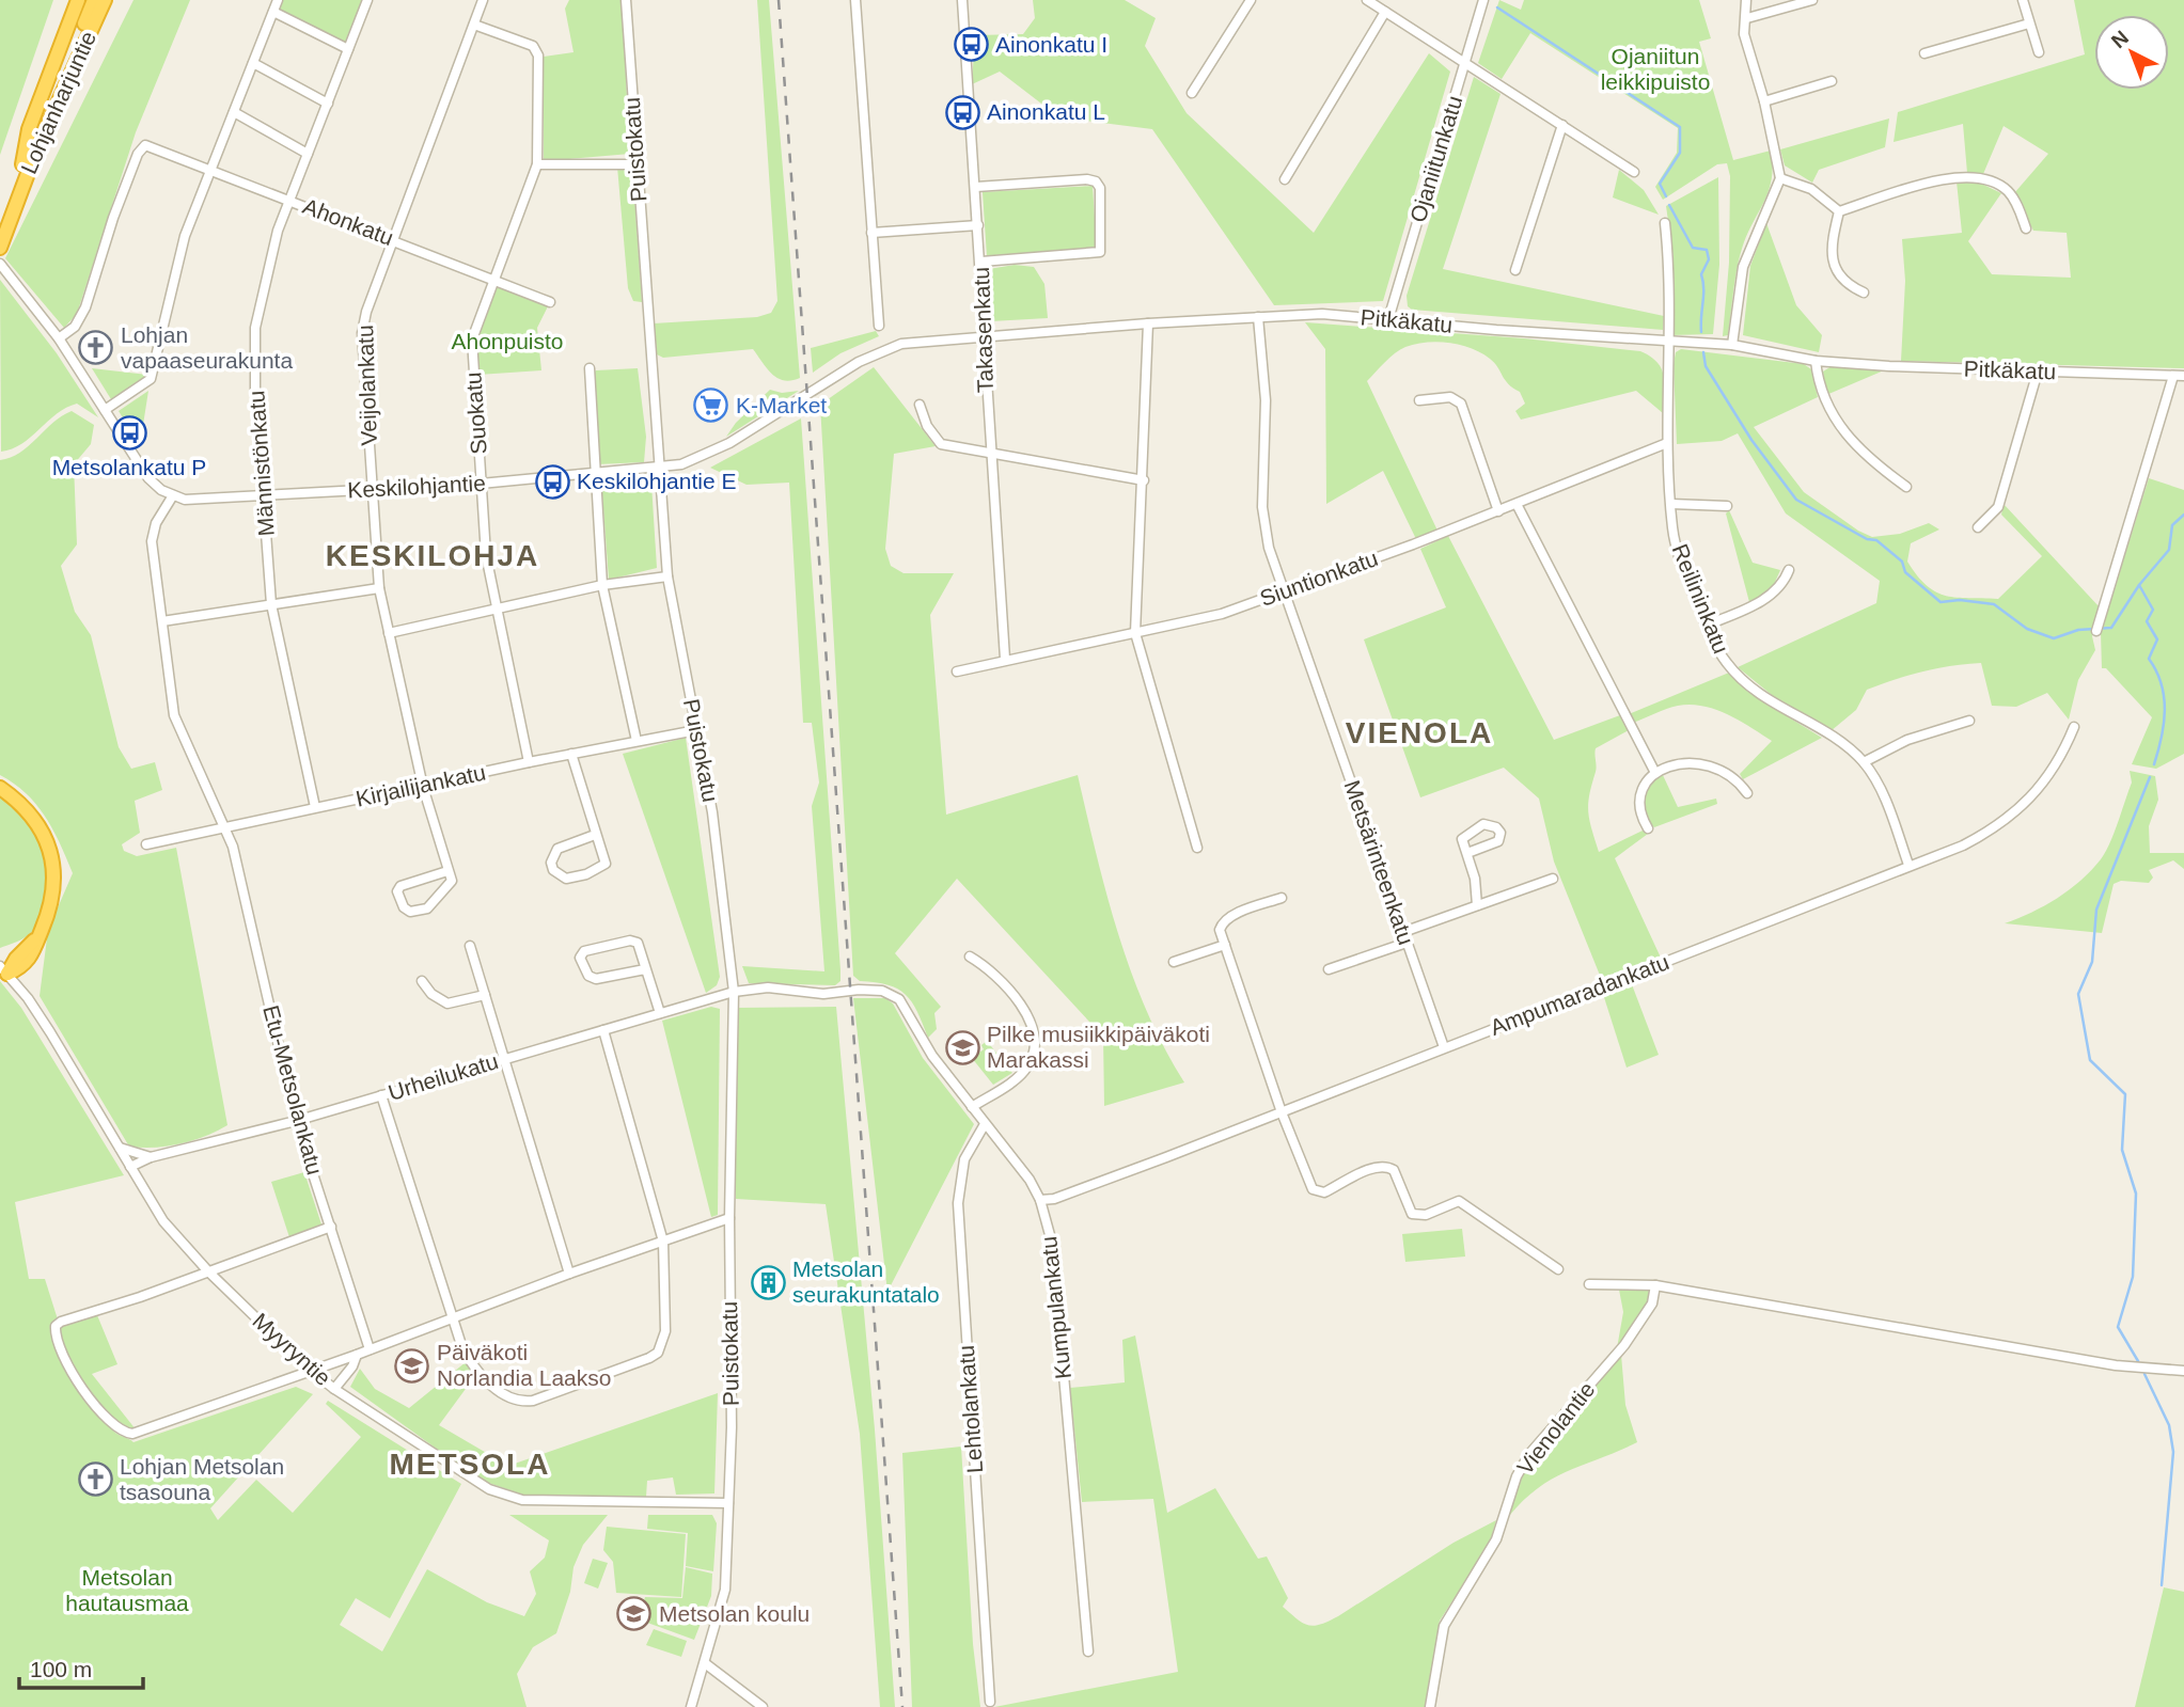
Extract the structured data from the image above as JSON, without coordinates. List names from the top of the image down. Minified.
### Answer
{"streets":{"highway":["Lohjanharjuntie"],"street":["Puistokatu","Ojaniitunkatu","Ahonkatu","Pitkäkatu","Takasenkatu","Veijolankatu","Suokatu","Männistönkatu","Keskilohjantie","Siuntionkatu","Reilininkatu","Kirjailijankatu","Metsärinteenkatu","Ampumaradankatu","Urheilukatu","Etu-Metsolankatu","Kumpulankatu","Myyryntie","Lehtolankatu","Vienolantie"]},"crossings":[["Puistokatu","Pitkäkatu"],["Puistokatu","Keskilohjantie"],["Puistokatu","Kirjailijankatu"],["Puistokatu","Urheilukatu"],["Puistokatu","Kumpulankatu"],["Puistokatu","Myyryntie"],["Ojaniitunkatu","Pitkäkatu"],["Ahonkatu","Veijolankatu"],["Ahonkatu","Suokatu"],["Ahonkatu","Männistönkatu"],["Pitkäkatu","Takasenkatu"],["Pitkäkatu","Keskilohjantie"],["Pitkäkatu","Reilininkatu"],["Pitkäkatu","Metsärinteenkatu"],["Takasenkatu","Siuntionkatu"],["Veijolankatu","Suokatu"],["Veijolankatu","Keskilohjantie"],["Veijolankatu","Kirjailijankatu"],["Suokatu","Keskilohjantie"],["Suokatu","Kirjailijankatu"],["Männistönkatu","Keskilohjantie"],["Männistönkatu","Kirjailijankatu"],["Keskilohjantie","Etu-Metsolankatu"],["Siuntionkatu","Reilininkatu"],["Siuntionkatu","Metsärinteenkatu"],["Reilininkatu","Ampumaradankatu"],["Kirjailijankatu","Etu-Metsolankatu"],["Metsärinteenkatu","Ampumaradankatu"],["Ampumaradankatu","Kumpulankatu"],["Urheilukatu","Etu-Metsolankatu"],["Urheilukatu","Kumpulankatu"],["Urheilukatu","Myyryntie"],["Kumpulankatu","Lehtolankatu"]],"districts":["KESKILOHJA","VIENOLA","METSOLA"],"parks":["Ojaniitun leikkipuisto","Ahonpuisto","Metsolan hautausmaa"],"places":{"bus stop":["Ainonkatu I","Ainonkatu L","Metsolankatu P","Keskilohjantie E"],"church":["Lohjan vapaaseurakunta","Lohjan Metsolan tsasouna"],"supermarket":["K-Market"],"school or university":["Pilke musiikkipäiväkoti Marakassi","Päiväkoti Norlandia Laakso","Metsolan koulu"],"building":["Metsolan seurakuntatalo"]},"scale_bar":"100 m","north":"top left"}
